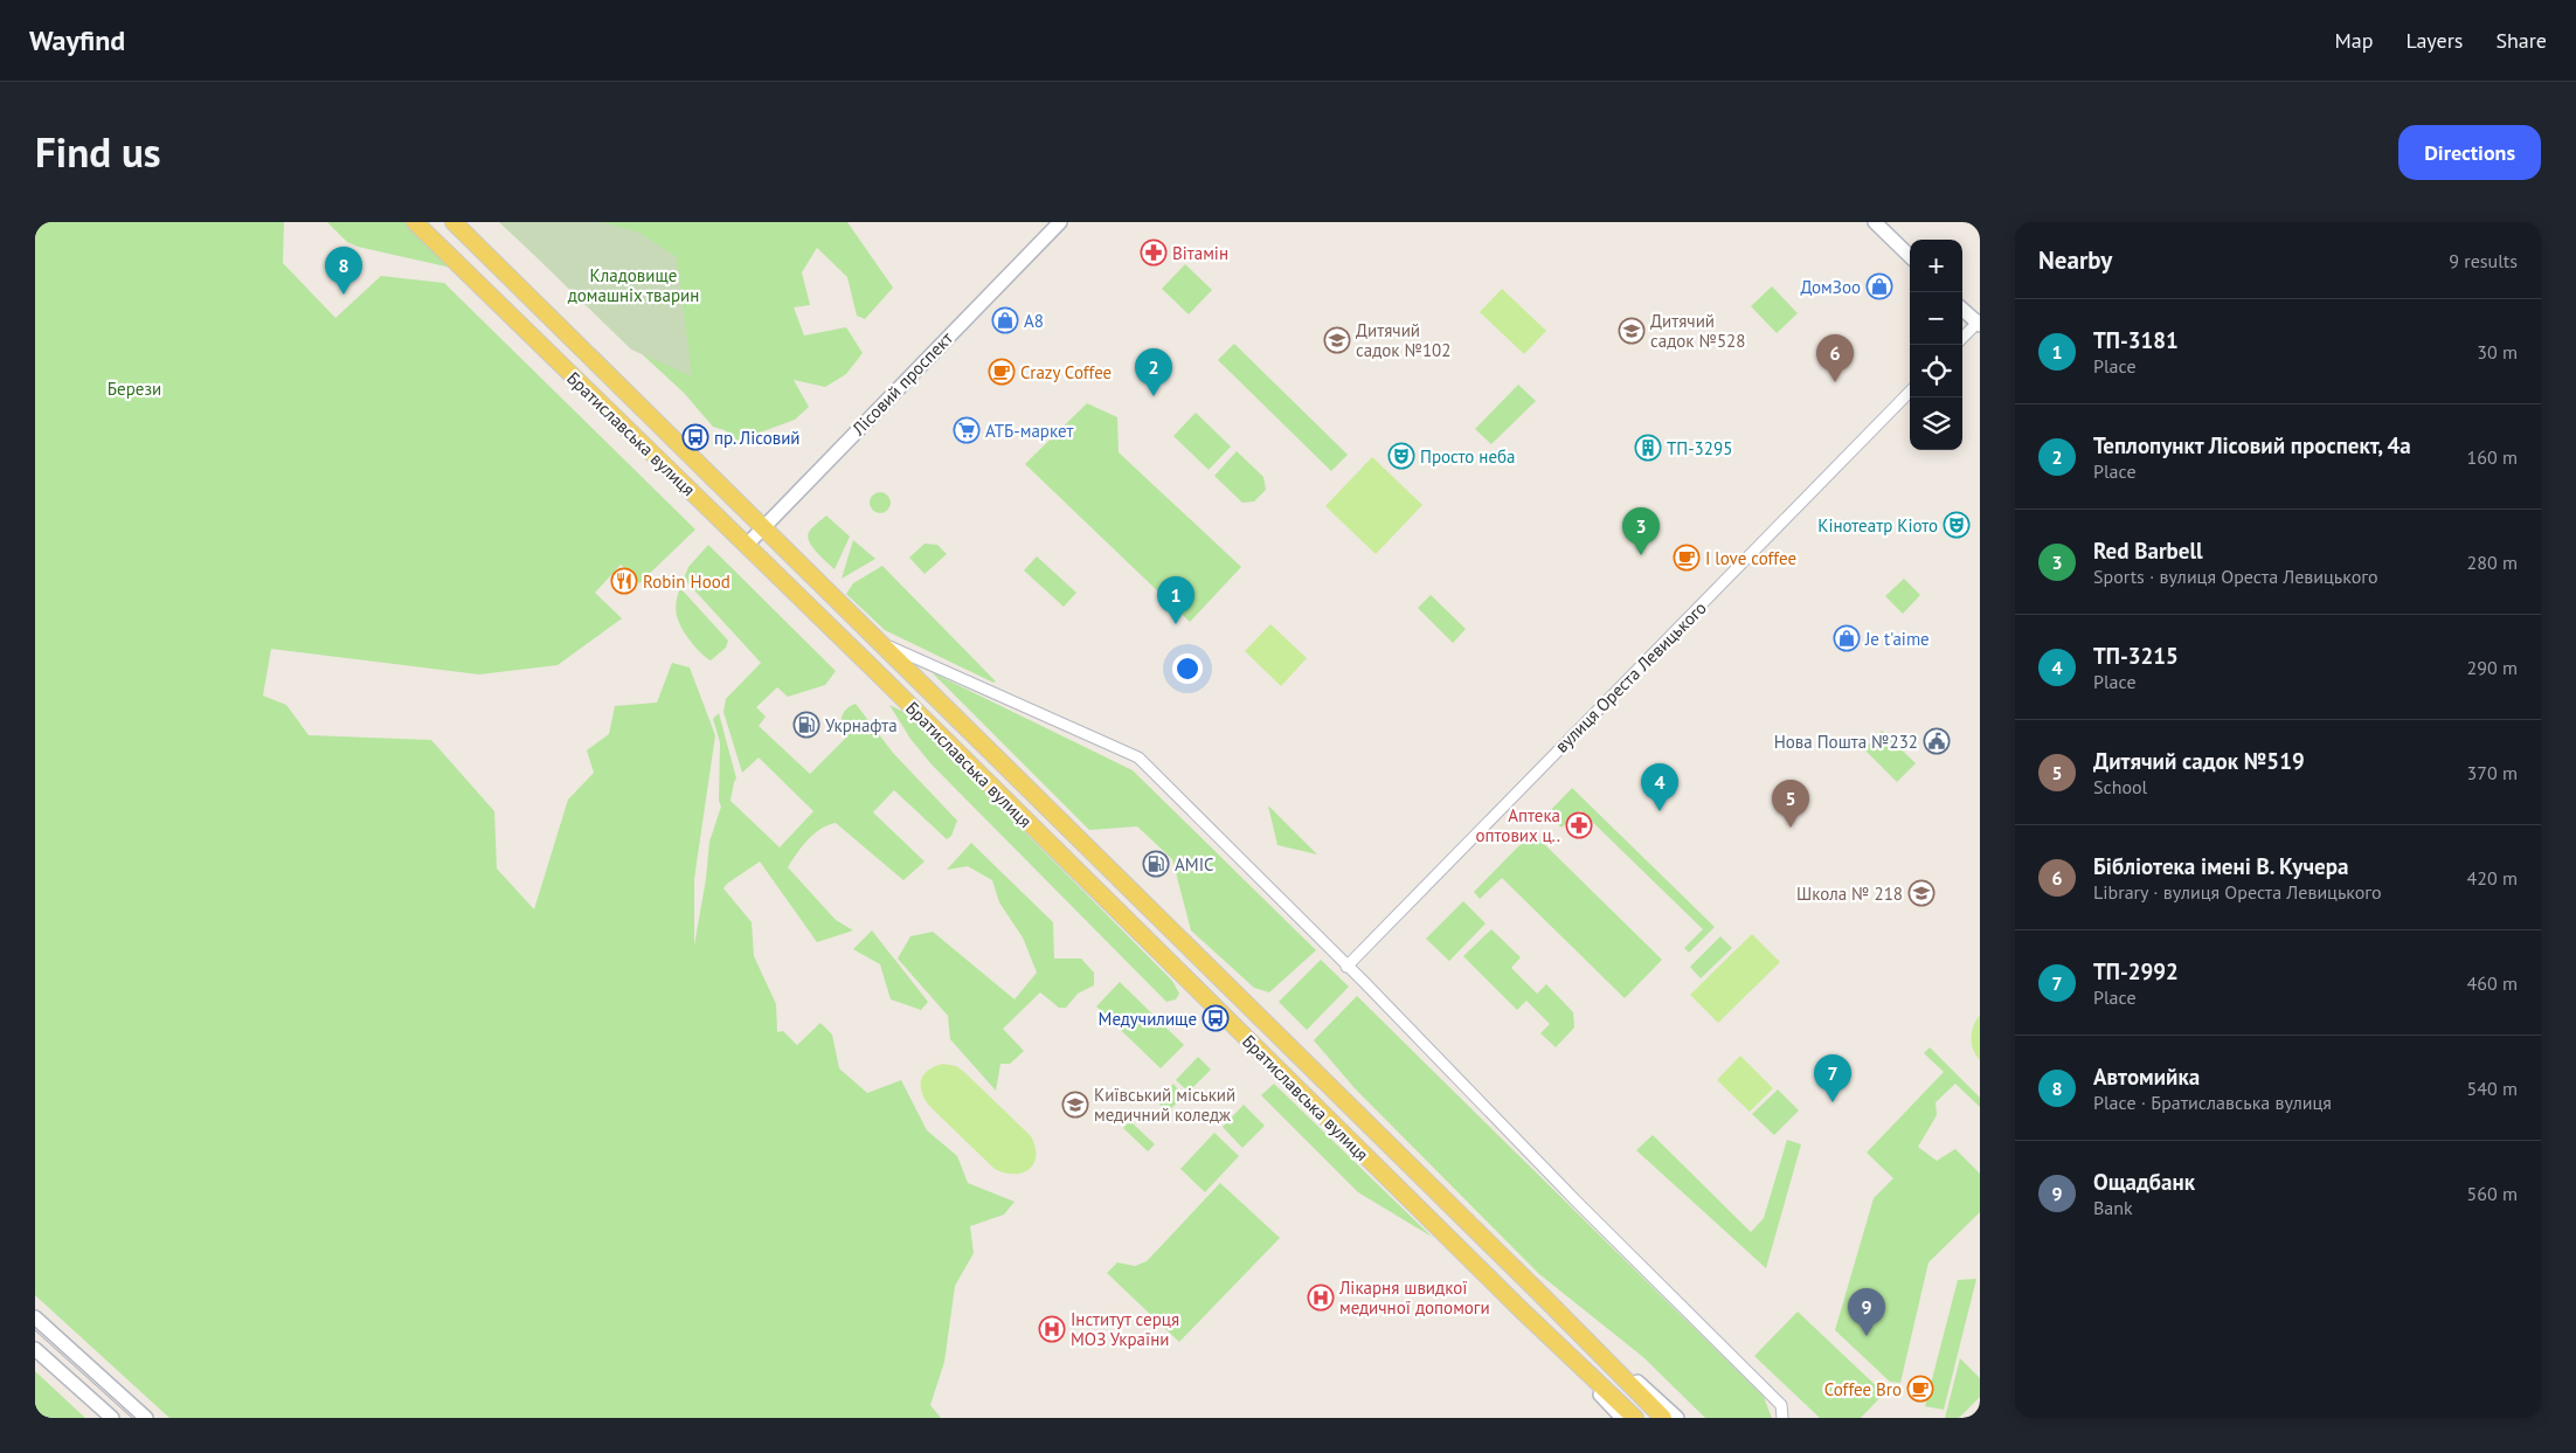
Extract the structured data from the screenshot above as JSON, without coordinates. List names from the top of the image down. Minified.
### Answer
{"streets":{"main road":["Братиславська вулиця"],"street":["Лісовий проспект","вулиця Ореста Левицького"]},"crossings":[["Лісовий проспект","Братиславська вулиця"]],"parks":["Кладовище домашніх тварин","Берези"],"places":{"pharmacy":["Вітамін","Аптека оптових ц.."],"shop":["ДомЗоо","А8","Je t'aime"],"school or university":["Дитячий садок №528","Дитячий садок №102","Школа № 218","Київський міський медичний коледж"],"cafe":["Crazy Coffee","I love coffee","Coffee Bro"],"supermarket":["АТБ-маркет"],"bus stop":["пр. Лісовий","Медучилище"],"building":["ТП-3295"],"theatre":["Просто неба","Кінотеатр Кіото"],"restaurant":["Robin Hood"],"fuel station":["Укрнафта","AMIC"],"public building":["Нова Пошта №232"],"hospital":["Лікарня швидкої медичної допомоги","Інститут серця МОЗ України"]},"page":{"header":"Wayfind","nav":["Map","Layers","Share"],"title":"Find us","buttons":"Directions","heading":["Nearby","9 results"],"map_buttons":["+","−"],"pins":["8","6","2","3","1","4","5","7","9"],"list":[{"mark":"1","name":"ТП-3181","note":"Place","value":"30 m"},{"mark":"2","name":"Теплопункт Лісовий проспект, 4а","note":"Place","value":"160 m"},{"mark":"3","name":"Red Barbell","note":"Sports · вулиця Ореста Левицького","value":"280 m"},{"mark":"4","name":"ТП-3215","note":"Place","value":"290 m"},{"mark":"5","name":"Дитячий садок №519","note":"School","value":"370 m"},{"mark":"6","name":"Бібліотека імені В. Кучера","note":"Library · вулиця Ореста Левицького","value":"420 m"},{"mark":"7","name":"ТП-2992","note":"Place","value":"460 m"},{"mark":"8","name":"Автомийка","note":"Place · Братиславська вулиця","value":"540 m"},{"mark":"9","name":"Ощадбанк","note":"Bank","value":"560 m"}]}}
